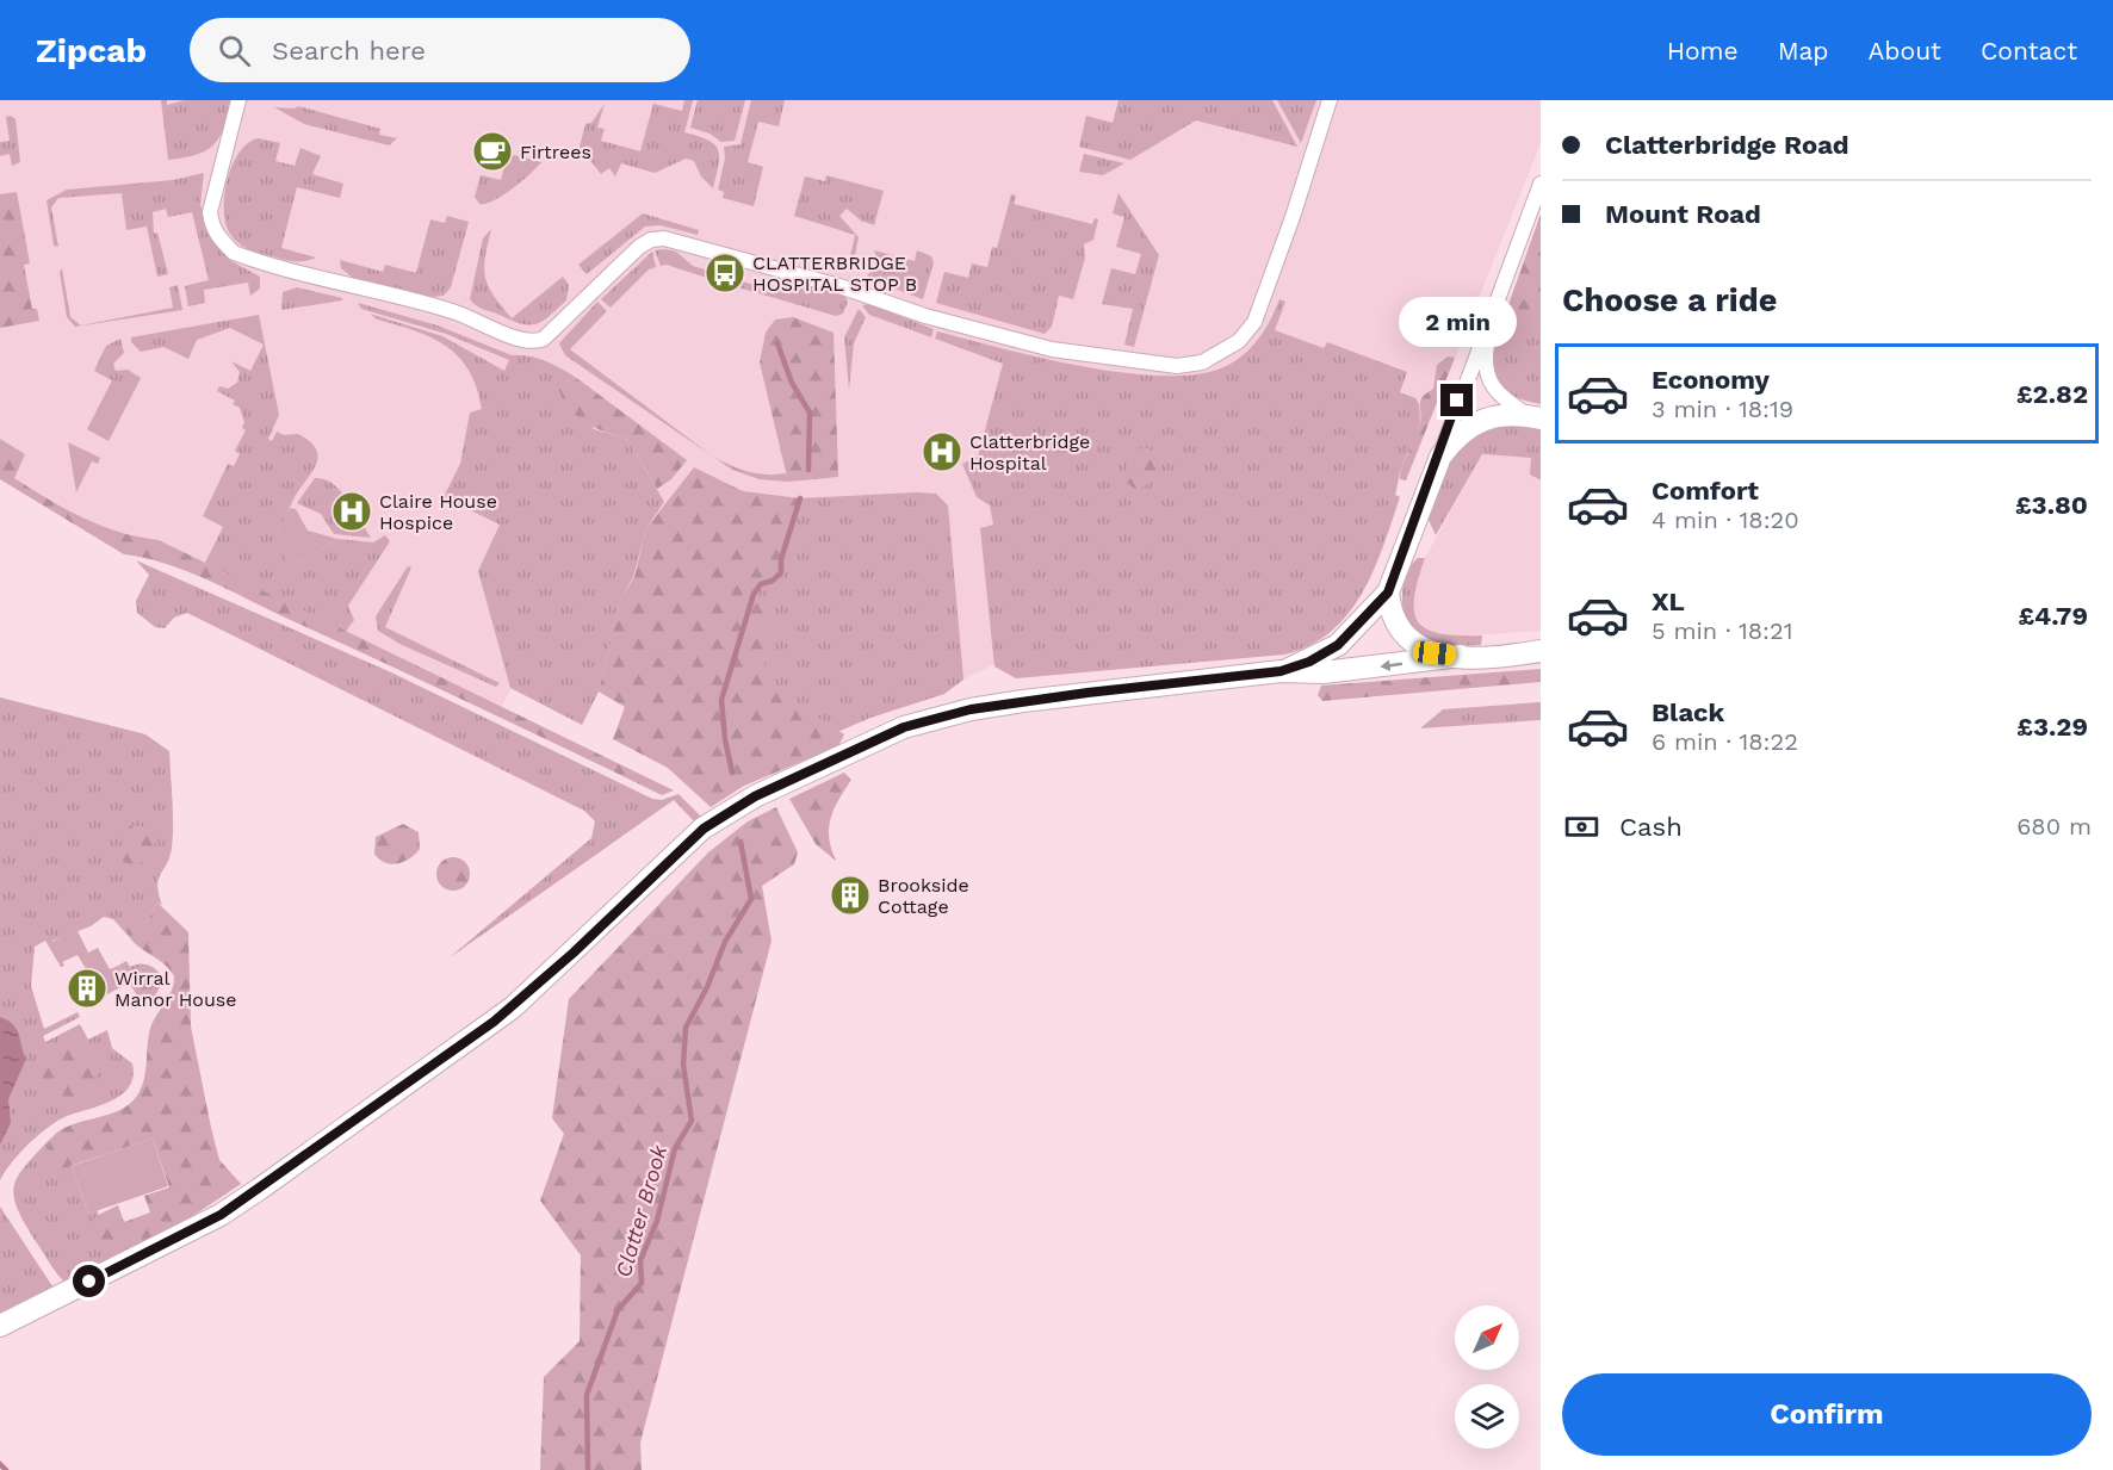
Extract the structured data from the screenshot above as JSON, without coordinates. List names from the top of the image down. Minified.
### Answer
{"water":["Clatter Brook"],"places":{"cafe":["Firtrees"],"bus stop":["CLATTERBRIDGE HOSPITAL STOP B"],"hospital":["Clatterbridge Hospital","Claire House Hospice"],"building":["Brookside Cottage","Wirral Manor House"]},"north":"top right","page":{"header":"Zipcab","search":"Search here","nav":["Home","Map","About","Contact"],"banner":["Clatterbridge Road","Mount Road"],"heading":"Choose a ride","bubble":"2 min","list":[{"name":"Economy","note":"3 min · 18:19","value":"£2.82"},{"name":"Comfort","note":"4 min · 18:20","value":"£3.80"},{"name":"XL","note":"5 min · 18:21","value":"£4.79"},{"name":"Black","note":"6 min · 18:22","value":"£3.29"}],"pay":["Cash","680 m"],"buttons":"Confirm"}}
